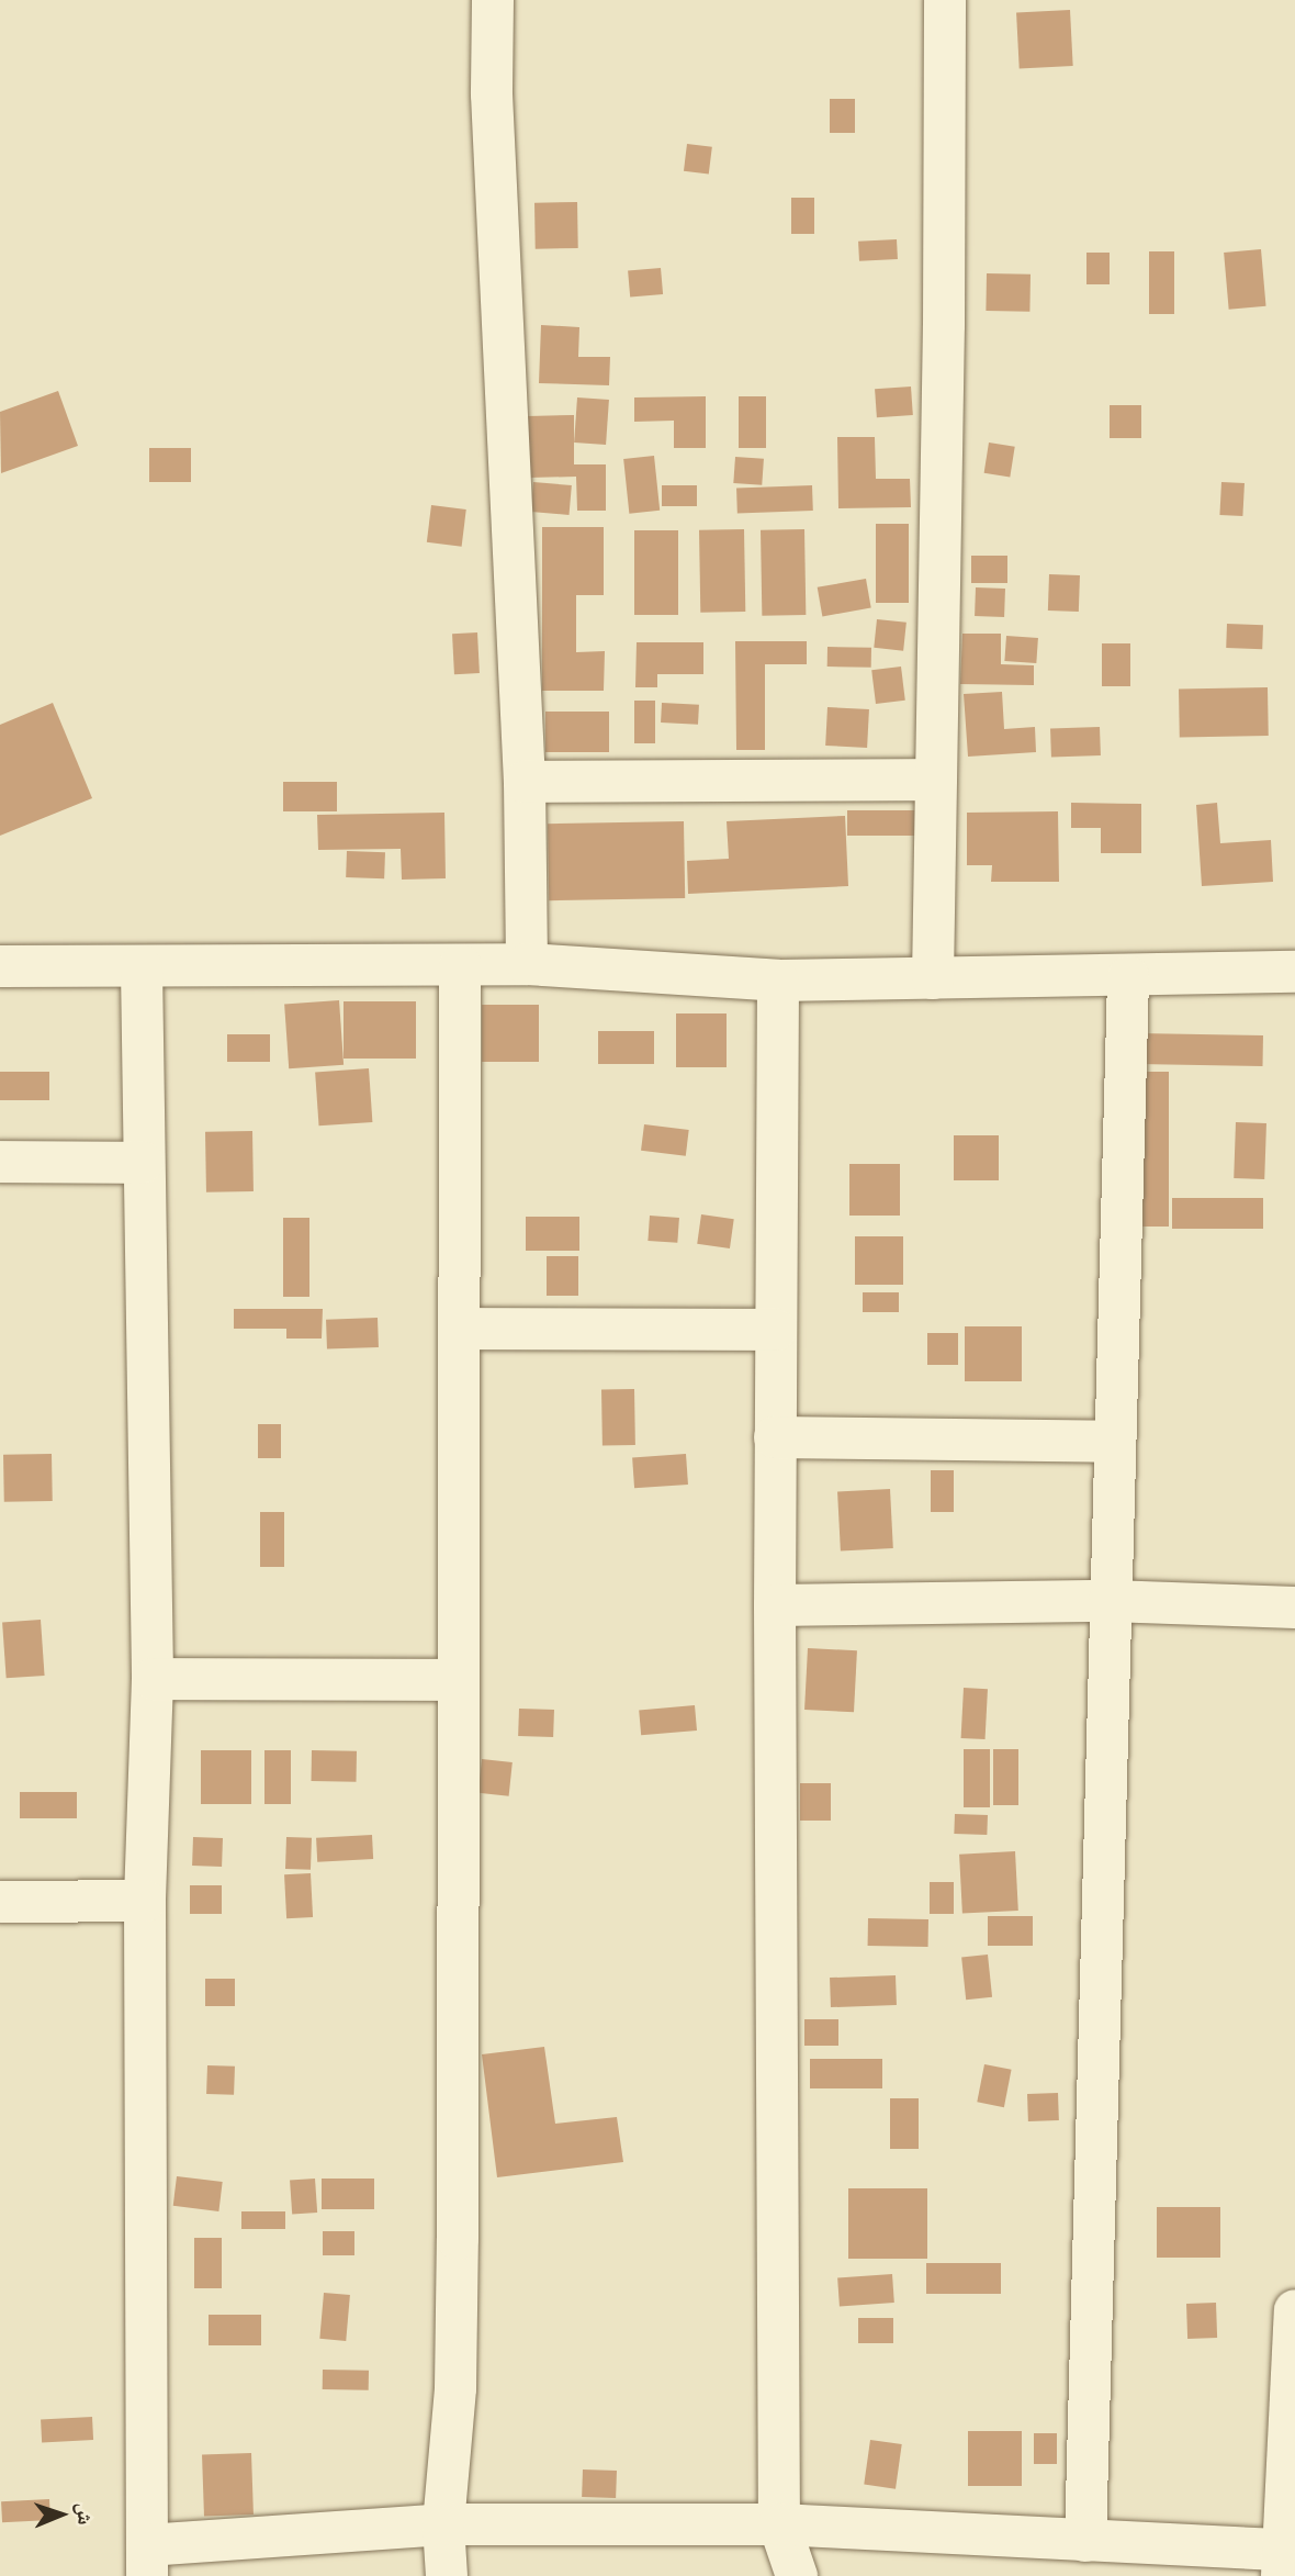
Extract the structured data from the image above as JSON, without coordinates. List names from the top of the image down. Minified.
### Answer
{"north":"right"}
